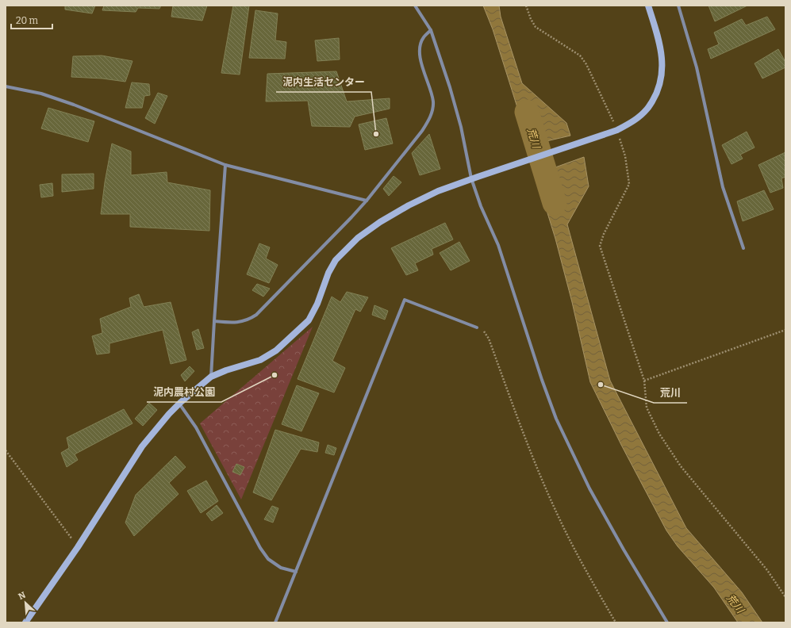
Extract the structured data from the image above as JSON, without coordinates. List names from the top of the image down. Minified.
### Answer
{"water":["荒川"],"places":["泥内生活センター","泥内農村公園","荒川"],"scale_bar":"20 m","north":"top left"}
